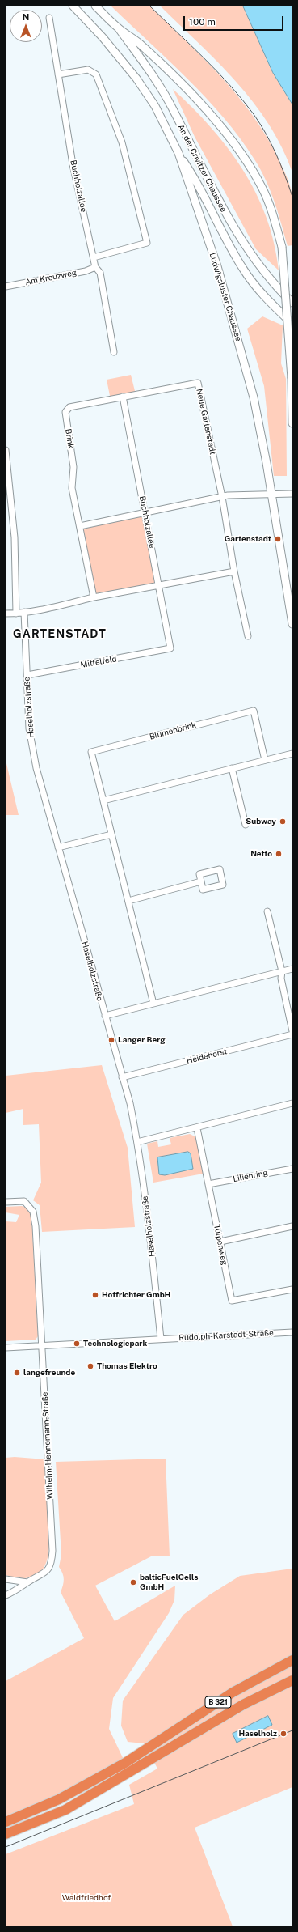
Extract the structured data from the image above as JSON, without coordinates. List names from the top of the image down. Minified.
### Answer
{"streets":{"highway":["B 321"],"street":["An der Crivitzer Chaussee","Buchholzallee","Am Kreuzweg","Ludwigsluster Chaussee","Neue Gartenstadt","Brink","Mittelfeld","Haselholzstraße","Blumenbrink","Heidehorst","Lilienring","Tulpenweg","Rudolph-Karstadt-Straße","Wilhelm-Hennemann-Straße"]},"crossings":[["An der Crivitzer Chaussee","Ludwigsluster Chaussee"],["Buchholzallee","Am Kreuzweg"],["Buchholzallee","Neue Gartenstadt"],["Buchholzallee","Brink"],["Buchholzallee","Mittelfeld"],["Neue Gartenstadt","Brink"],["Mittelfeld","Haselholzstraße"],["Haselholzstraße","Heidehorst"],["Haselholzstraße","Rudolph-Karstadt-Straße"],["Lilienring","Tulpenweg"],["Rudolph-Karstadt-Straße","Wilhelm-Hennemann-Straße"]],"districts":["GARTENSTADT"],"parks":["Waldfriedhof"],"places":["Gartenstadt","Subway","Netto","Langer Berg","Hoffrichter GmbH","Technologiepark","Thomas Elektro","langefreunde","balticFuelCells GmbH","Haselholz"],"scale_bar":"100 m","north":"top"}
